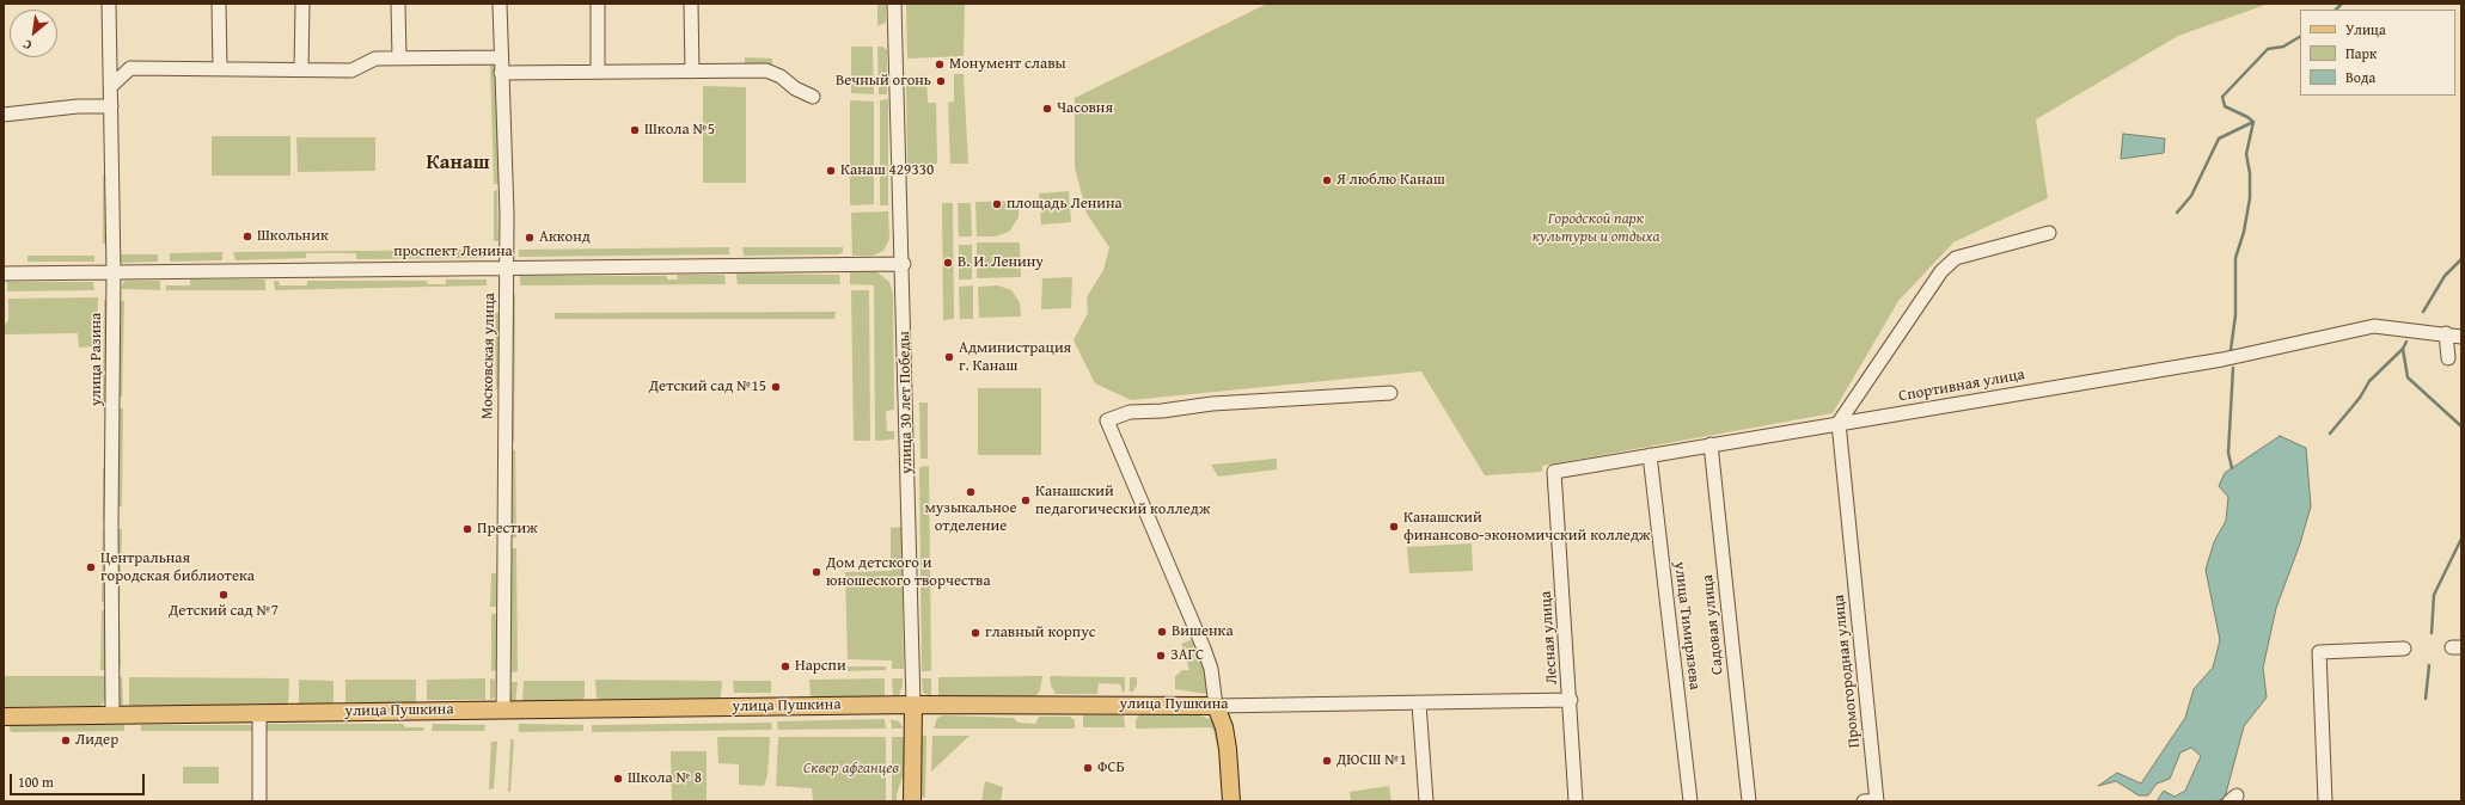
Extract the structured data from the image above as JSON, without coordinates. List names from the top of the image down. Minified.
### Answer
{"streets":{"main road":["улица 30 лет Победы","улица Пушкина"],"street":["проспект Ленина","Московская улица","улица Разина","Спортивная улица","Садовая улица","улица Тимирязева","Лесная улица","Промогородная улица"]},"crossings":[["проспект Ленина","Московская улица"],["проспект Ленина","улица Разина"],["проспект Ленина","улица 30 лет Победы"],["Московская улица","улица Пушкина"],["улица Разина","улица Пушкина"],["Спортивная улица","Садовая улица"],["Спортивная улица","улица Тимирязева"],["Спортивная улица","Лесная улица"],["Спортивная улица","Промогородная улица"],["улица 30 лет Победы","улица Пушкина"],["Лесная улица","улица Пушкина"]],"districts":["Канаш"],"parks":["Городской парк культуры и отдыха","Сквер афганцев"],"places":["Монумент славы","Вечный огонь","Часовня","Школа №5","Канаш 429330","Я люблю Канаш","площадь Ленина","Школьник","Акконд","В. И. Ленину","Администрация г. Канаш","Детский сад №15","музыкальное отделение","Канашский педагогический колледж","Канашский финансово-экономичский колледж","Престиж","Центральная городская библиотека","Дом детского и юношеского творчества","Детский сад №7","Вишенка","главный корпус","ЗАГС","Нарспи","Лидер","ДЮСШ №1","ФСБ","Школа № 8"],"legend":["Улица","Парк","Вода"],"scale_bar":"100 m","north":"bottom left"}
